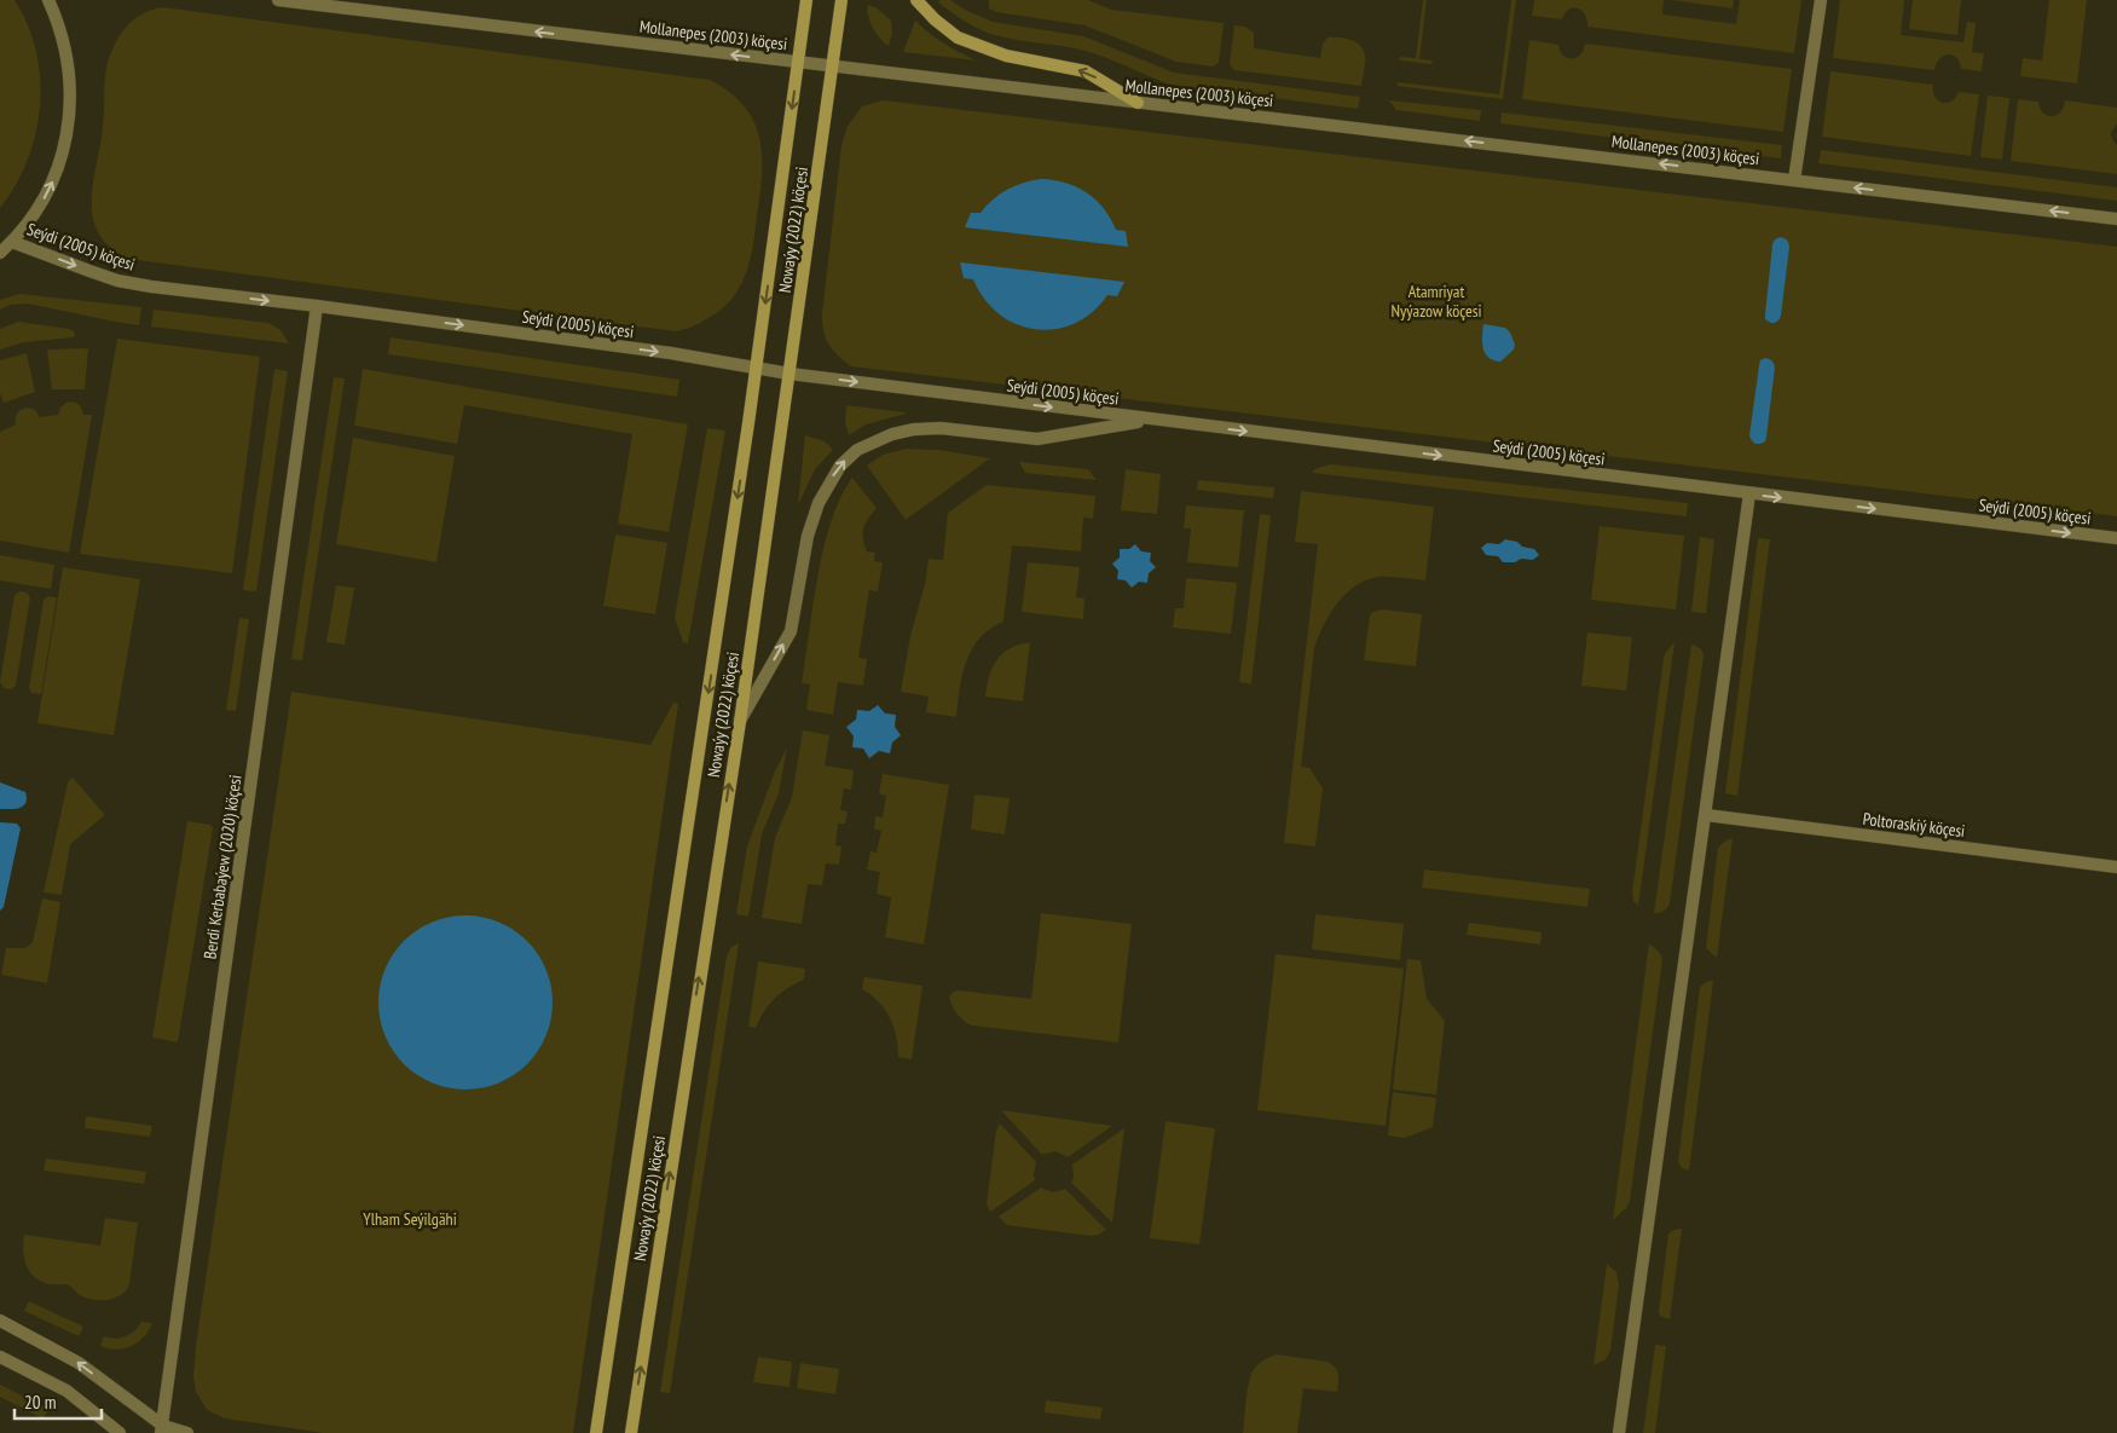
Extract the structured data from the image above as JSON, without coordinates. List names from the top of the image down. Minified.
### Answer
{"streets":{"main road":["Nowaýy (2022) köçesi"],"street":["Mollanepes (2003) köçesi","Seýdi (2005) köçesi","Poltoraskiý köçesi","Berdi Kerbabaýew (2020) köçesi"]},"crossings":[["Mollanepes (2003) köçesi","Nowaýy (2022) köçesi"],["Nowaýy (2022) köçesi","Seýdi (2005) köçesi"],["Seýdi (2005) köçesi","Berdi Kerbabaýew (2020) köçesi"]],"one_way":["Mollanepes (2003) köçesi","Seýdi (2005) köçesi"],"parks":["Atamriyat Nyýazow köçesi","Ylham Seýilgähi"],"scale_bar":"20 m"}
